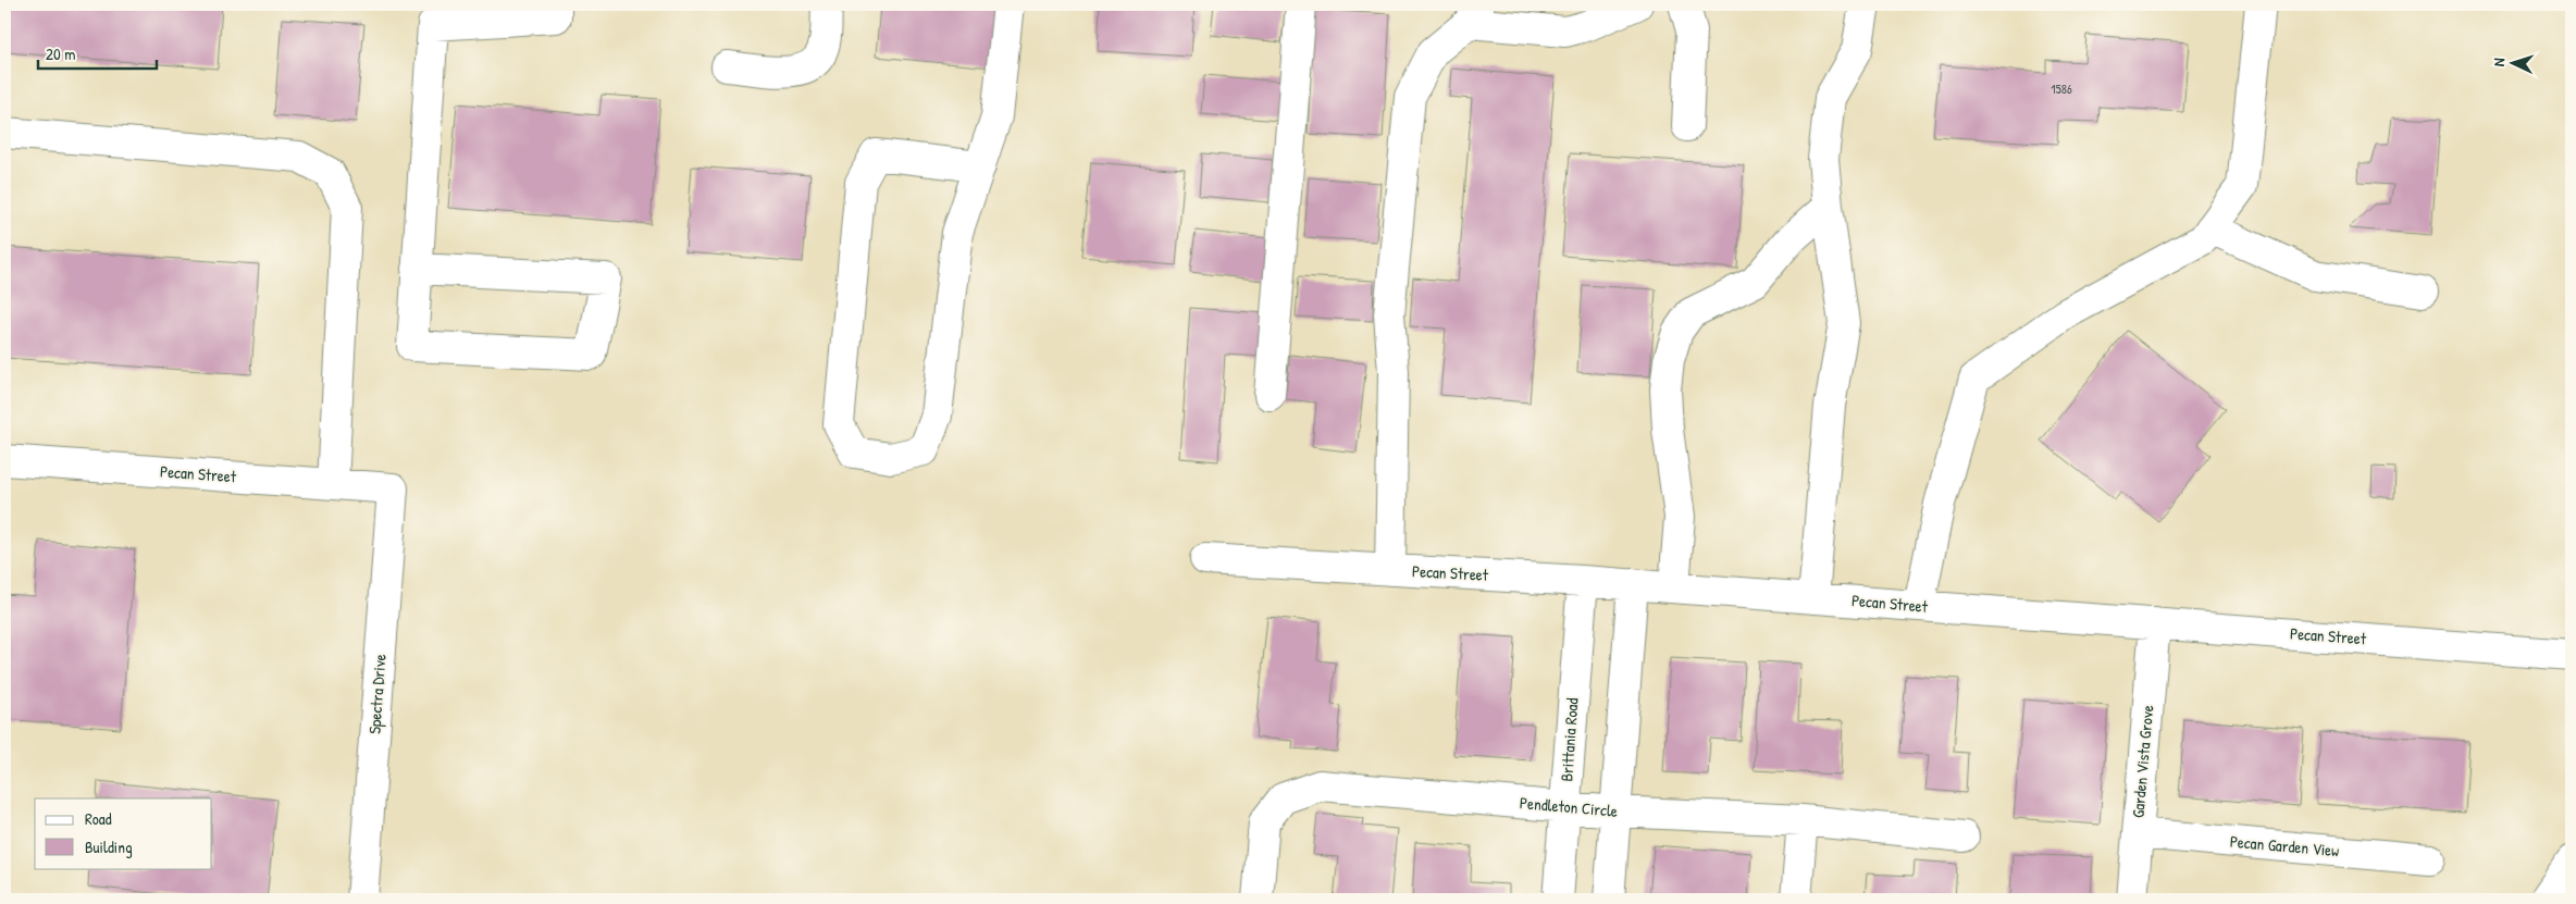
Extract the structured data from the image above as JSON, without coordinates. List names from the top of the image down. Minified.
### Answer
{"streets":{"street":["Pecan Street","Spectra Drive","Brittania Road","Garden Vista Grove","Pendleton Circle","Pecan Garden View"]},"crossings":[["Pecan Street","Spectra Drive"],["Pecan Street","Brittania Road"],["Pecan Street","Garden Vista Grove"],["Brittania Road","Pendleton Circle"],["Garden Vista Grove","Pecan Garden View"]],"house_numbers":["1586"],"legend":["Road","Building"],"scale_bar":"20 m","north":"left"}
